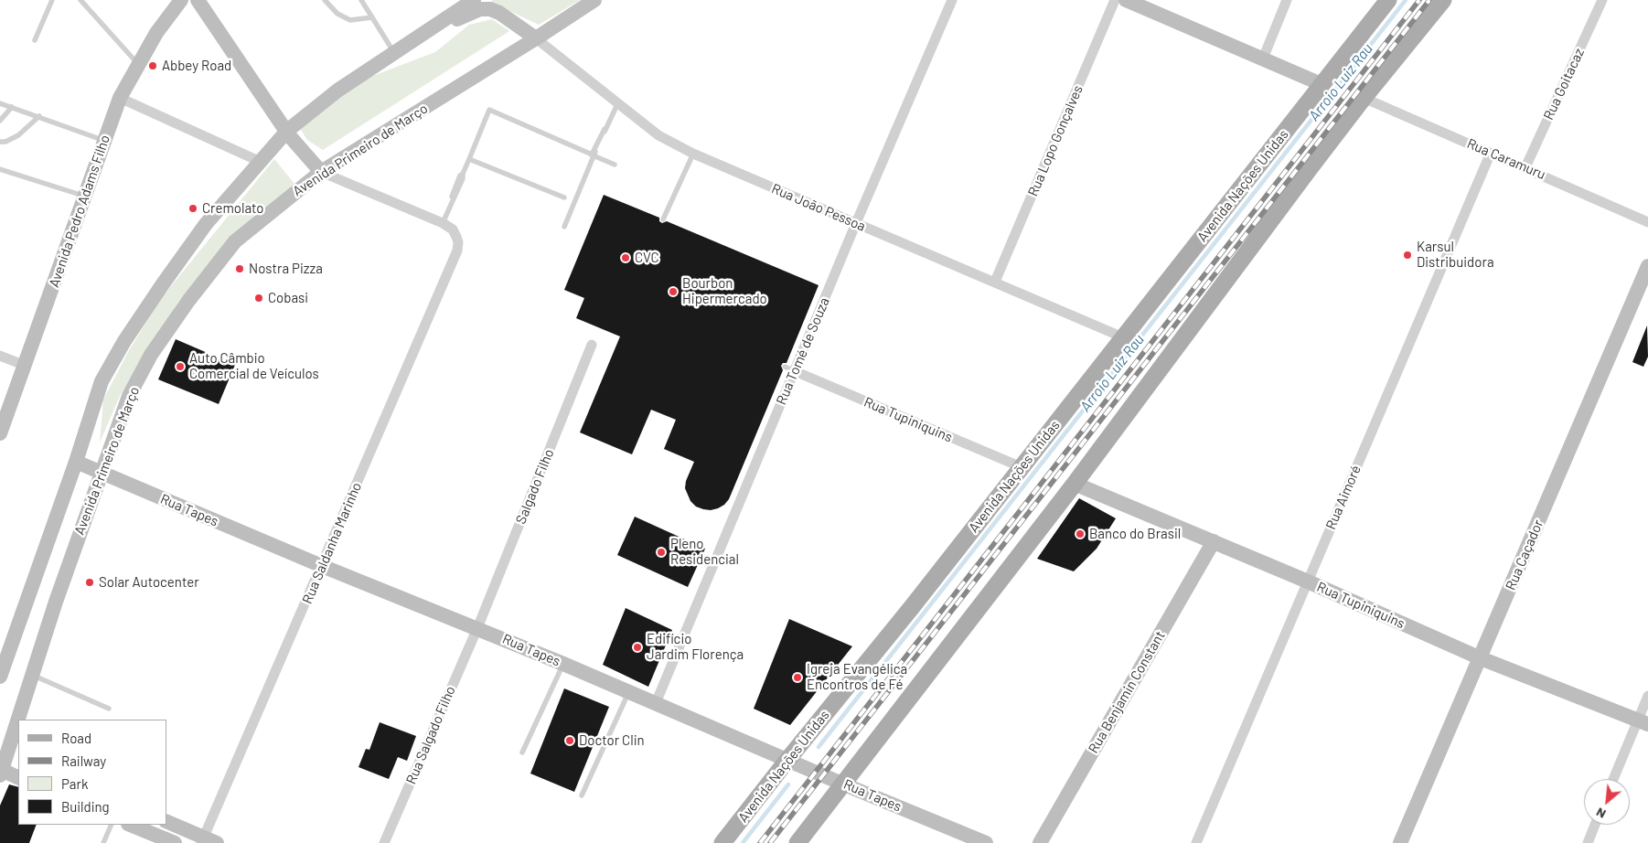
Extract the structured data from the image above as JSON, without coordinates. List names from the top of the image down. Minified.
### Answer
{"streets":{"main road":["Avenida Nações Unidas"],"street":["Rua Goitacaz","Rua Lopo Gonçalves","Avenida Primeiro de Março","Rua Caramuru","Rua João Pessoa","Avenida Pedro Adams Filho","Rua Tomé de Souza","Rua Tupiniquins","Salgado Filho","Rua Aimoré","Rua Tapes","Rua Saldanha Marinho","Rua Caçador","Rua Benjamin Constant","Rua Salgado Filho"]},"crossings":[["Rua Goitacaz","Rua Caramuru"],["Rua Lopo Gonçalves","Rua João Pessoa"],["Avenida Primeiro de Março","Rua João Pessoa"],["Avenida Primeiro de Março","Rua Tapes"],["Rua Caramuru","Rua Aimoré"],["Avenida Nações Unidas","Rua João Pessoa"],["Avenida Nações Unidas","Rua Tupiniquins"],["Avenida Nações Unidas","Rua Tapes"],["Rua João Pessoa","Rua Tomé de Souza"],["Rua Tomé de Souza","Rua Tupiniquins"],["Rua Tomé de Souza","Rua Tapes"],["Rua Tupiniquins","Rua Aimoré"],["Rua Tupiniquins","Rua Caçador"],["Rua Tupiniquins","Rua Benjamin Constant"],["Salgado Filho","Rua Tapes"],["Salgado Filho","Rua Salgado Filho"],["Rua Tapes","Rua Saldanha Marinho"],["Rua Tapes","Rua Salgado Filho"]],"water":["Arroio Luiz Rau"],"places":["Abbey Road","Cremolato","Karsul Distribuidora","CVC","Nostra Pizza","Bourbon Hipermercado","Cobasi","Auto Câmbio Comercial de Veículos","Banco do Brasil","Pleno Residencial","Solar Autocenter","Edifício Jardim Florença","Igreja Evangélica Encontros de Fé","Doctor Clin"],"legend":["Road","Railway","Park","Building"],"north":"bottom left"}
